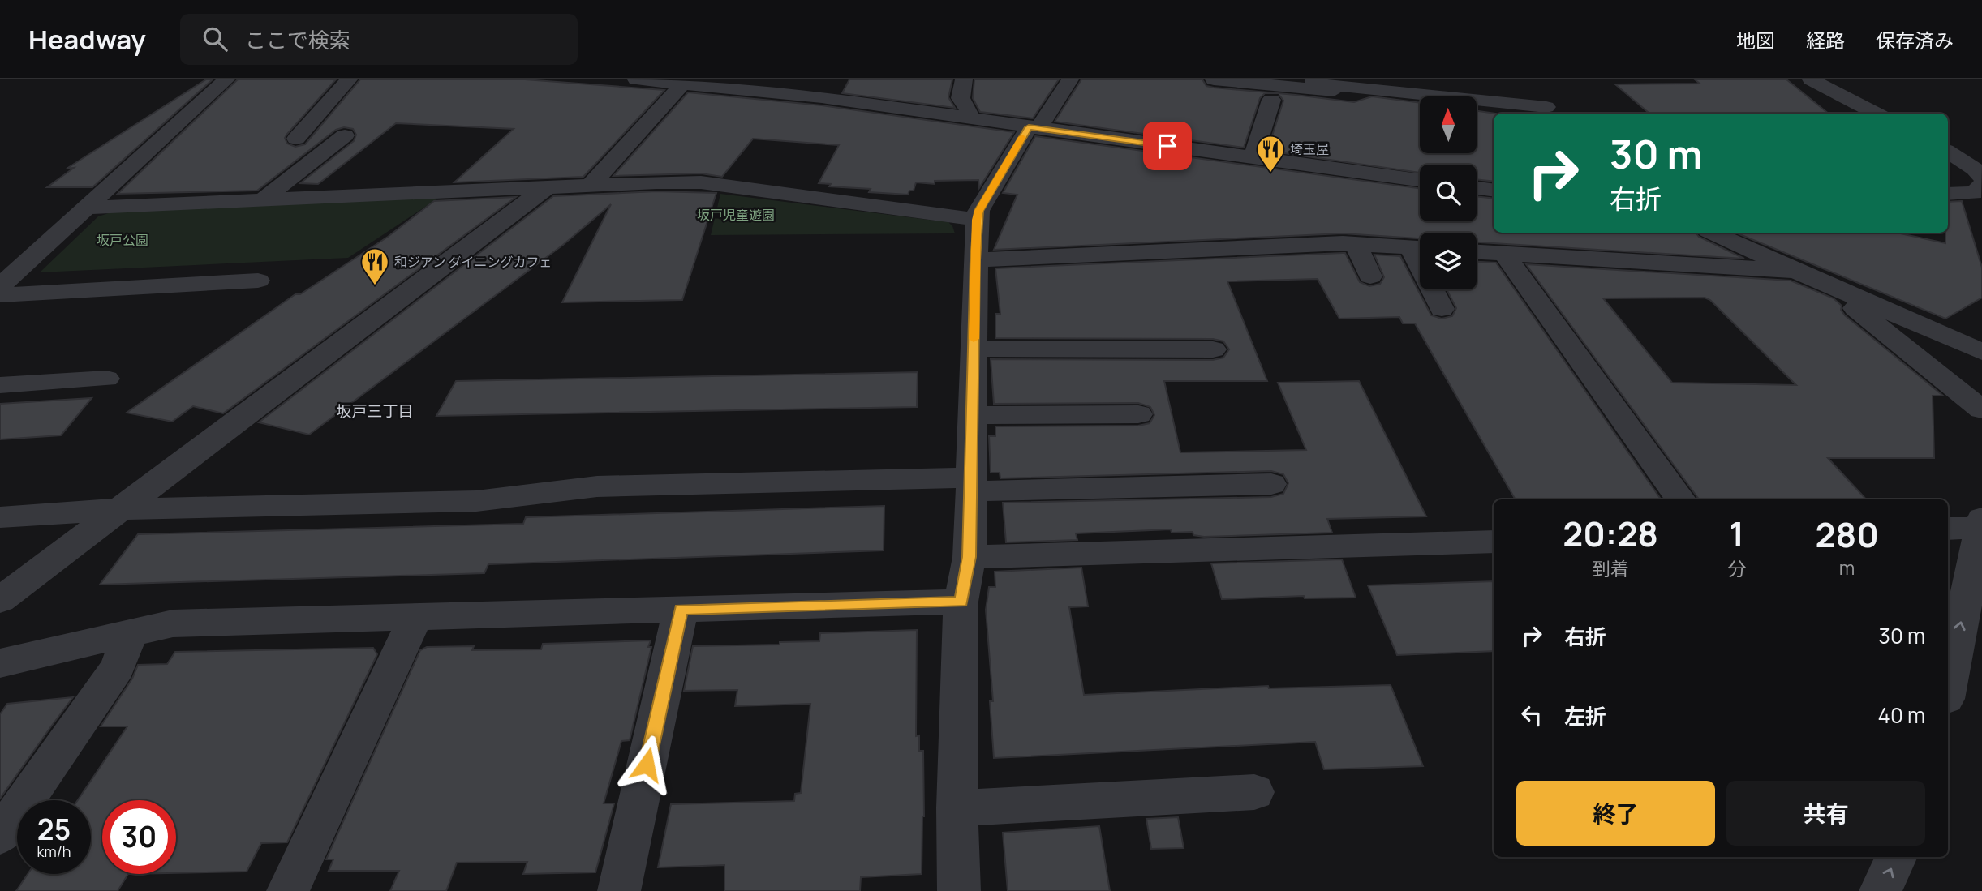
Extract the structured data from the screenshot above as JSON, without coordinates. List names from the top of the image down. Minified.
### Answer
{"districts":["坂戸三丁目"],"parks":["坂戸児童遊園","坂戸公園"],"places":{"restaurant":["埼玉屋","和ジアン ダイニングカフェ"]},"north":"top","page":{"header":"Headway","search":"ここで検索","nav":["地図","経路","保存済み"],"turn":["30 m","右折"],"eta":["20:28","到着","1","分","280","m"],"list":[{"name":"右折","value":"30 m"},{"name":"左折","value":"40 m"}],"buttons":["終了","共有"],"speed":"25 km/h","limit":"30"}}
